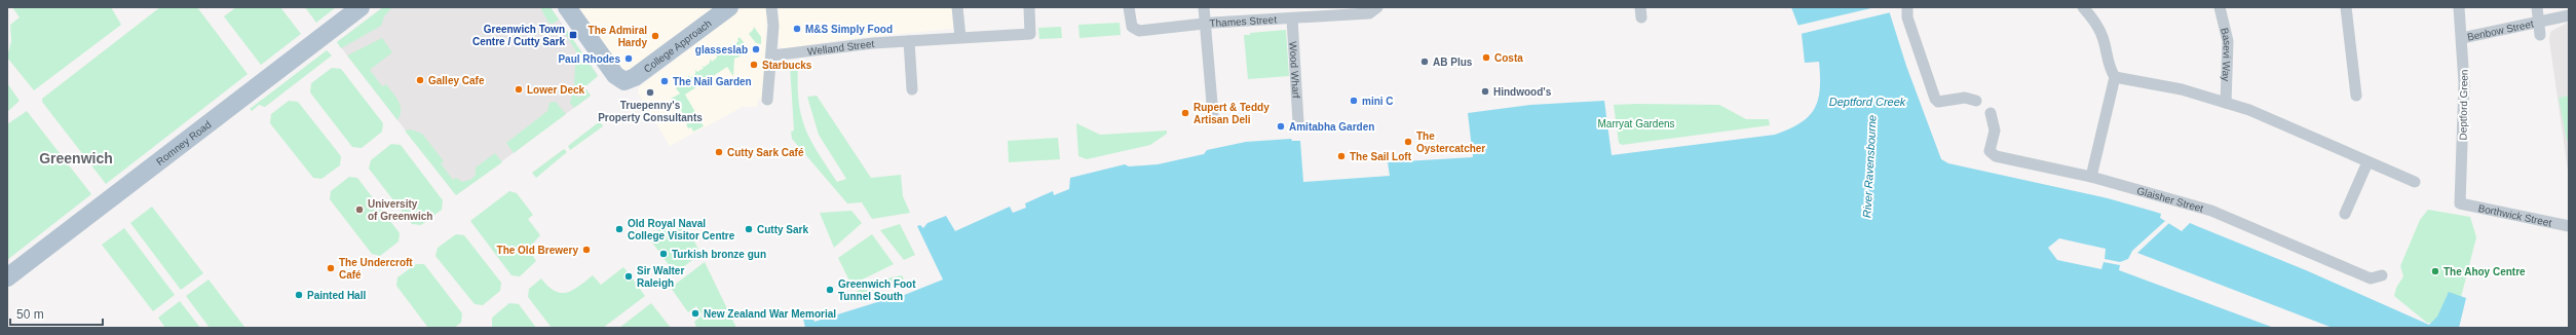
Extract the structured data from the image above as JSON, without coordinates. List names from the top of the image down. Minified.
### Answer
{"streets":{"main road":["College Approach","Romney Road"],"street":["Thames Street","Benbow Street","Welland Street","Basevi Way","Wood Wharf","Deptford Green","Glaisher Street","Borthwick Street"]},"crossings":[["Thames Street","Wood Wharf"],["Benbow Street","Deptford Green"],["Deptford Green","Borthwick Street"]],"districts":["Greenwich"],"water":["Deptford Creek","River Ravensbourne"],"parks":["Marryat Gardens"],"places":{"other":["M&S Simply Food","The Admiral Hardy","glasseslab","Costa","Paul Rhodes","AB Plus","Starbucks","Galley Cafe","The Nail Garden","Lower Deck","Hindwood's","Truepenny's Property Consultants","mini C","Rupert & Teddy Artisan Deli","Amitabha Garden","The Oystercatcher","Cutty Sark Café","The Sail Loft","University of Greenwich","Old Royal Naval College Visitor Centre","Cutty Sark","The Old Brewery","Turkish bronze gun","The Undercroft Café","The Ahoy Centre","Sir Walter Raleigh","Greenwich Foot Tunnel South","Painted Hall","New Zealand War Memorial"],"transit":["Greenwich Town Centre / Cutty Sark"]},"scale_bar":"50 m"}
